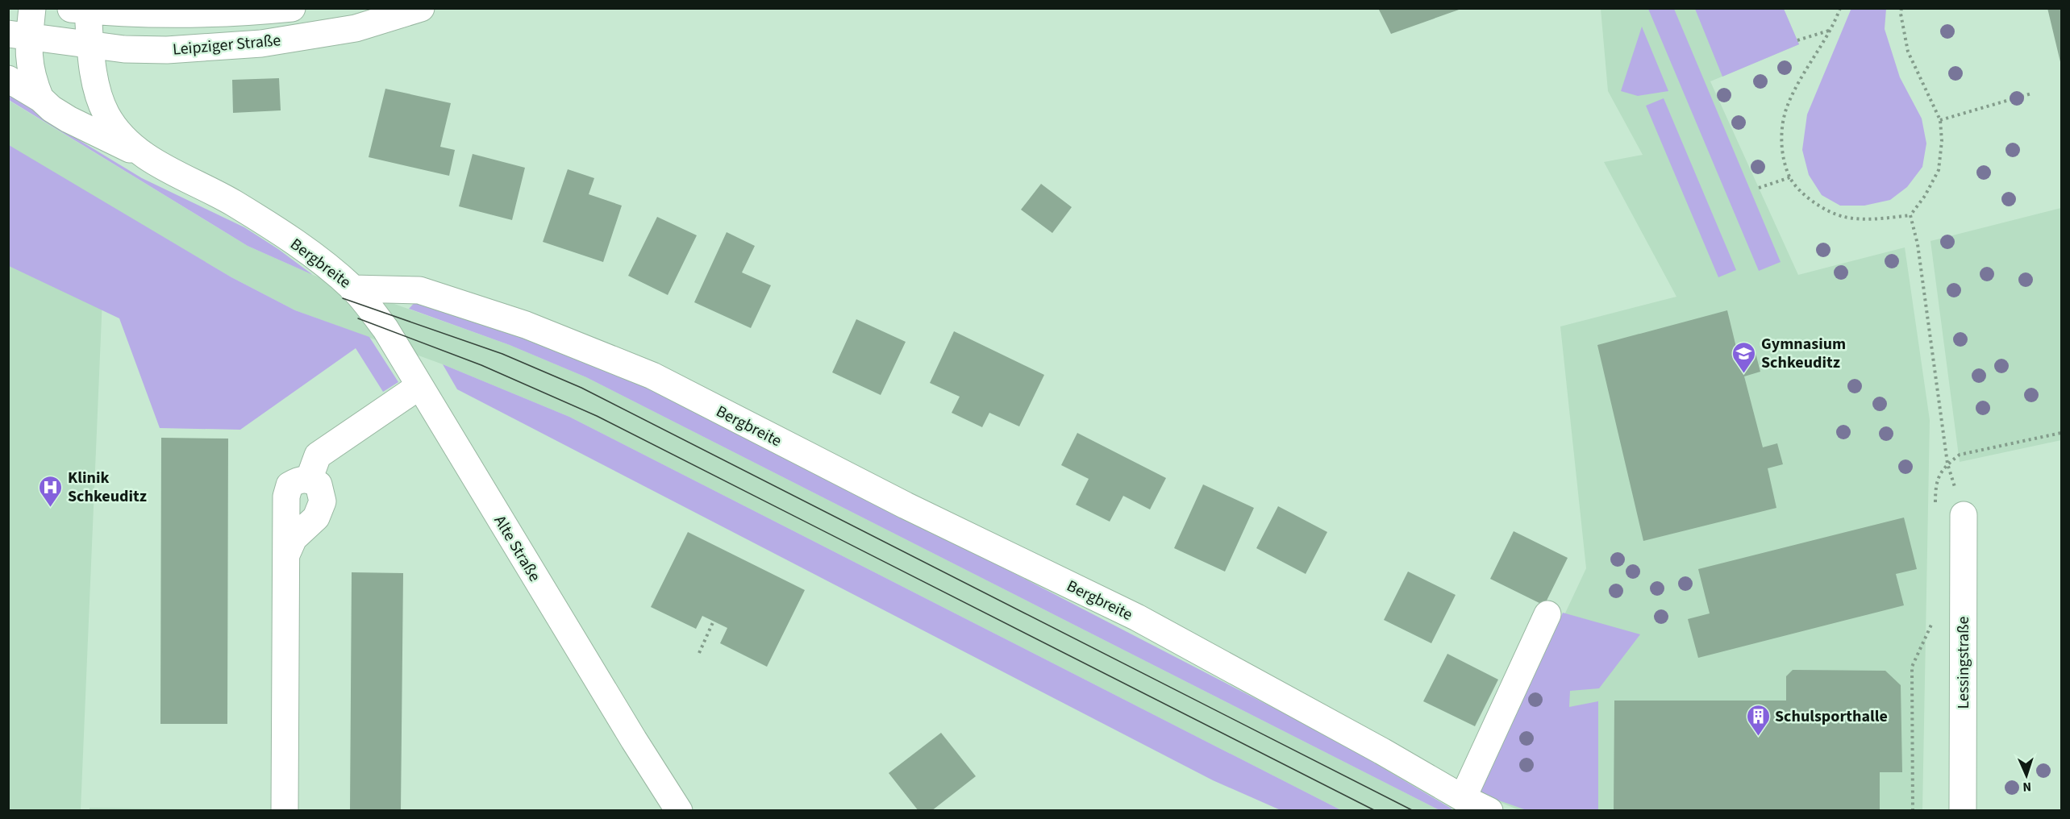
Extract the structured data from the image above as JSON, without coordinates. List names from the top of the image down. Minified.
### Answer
{"streets":{"street":["Leipziger Straße","Bergbreite","Alte Straße","Lessingstraße"]},"crossings":[["Leipziger Straße","Bergbreite"],["Bergbreite","Alte Straße"]],"places":{"school or university":["Gymnasium Schkeuditz"],"hospital":["Klinik Schkeuditz"],"building":["Schulsporthalle"]},"north":"bottom"}
